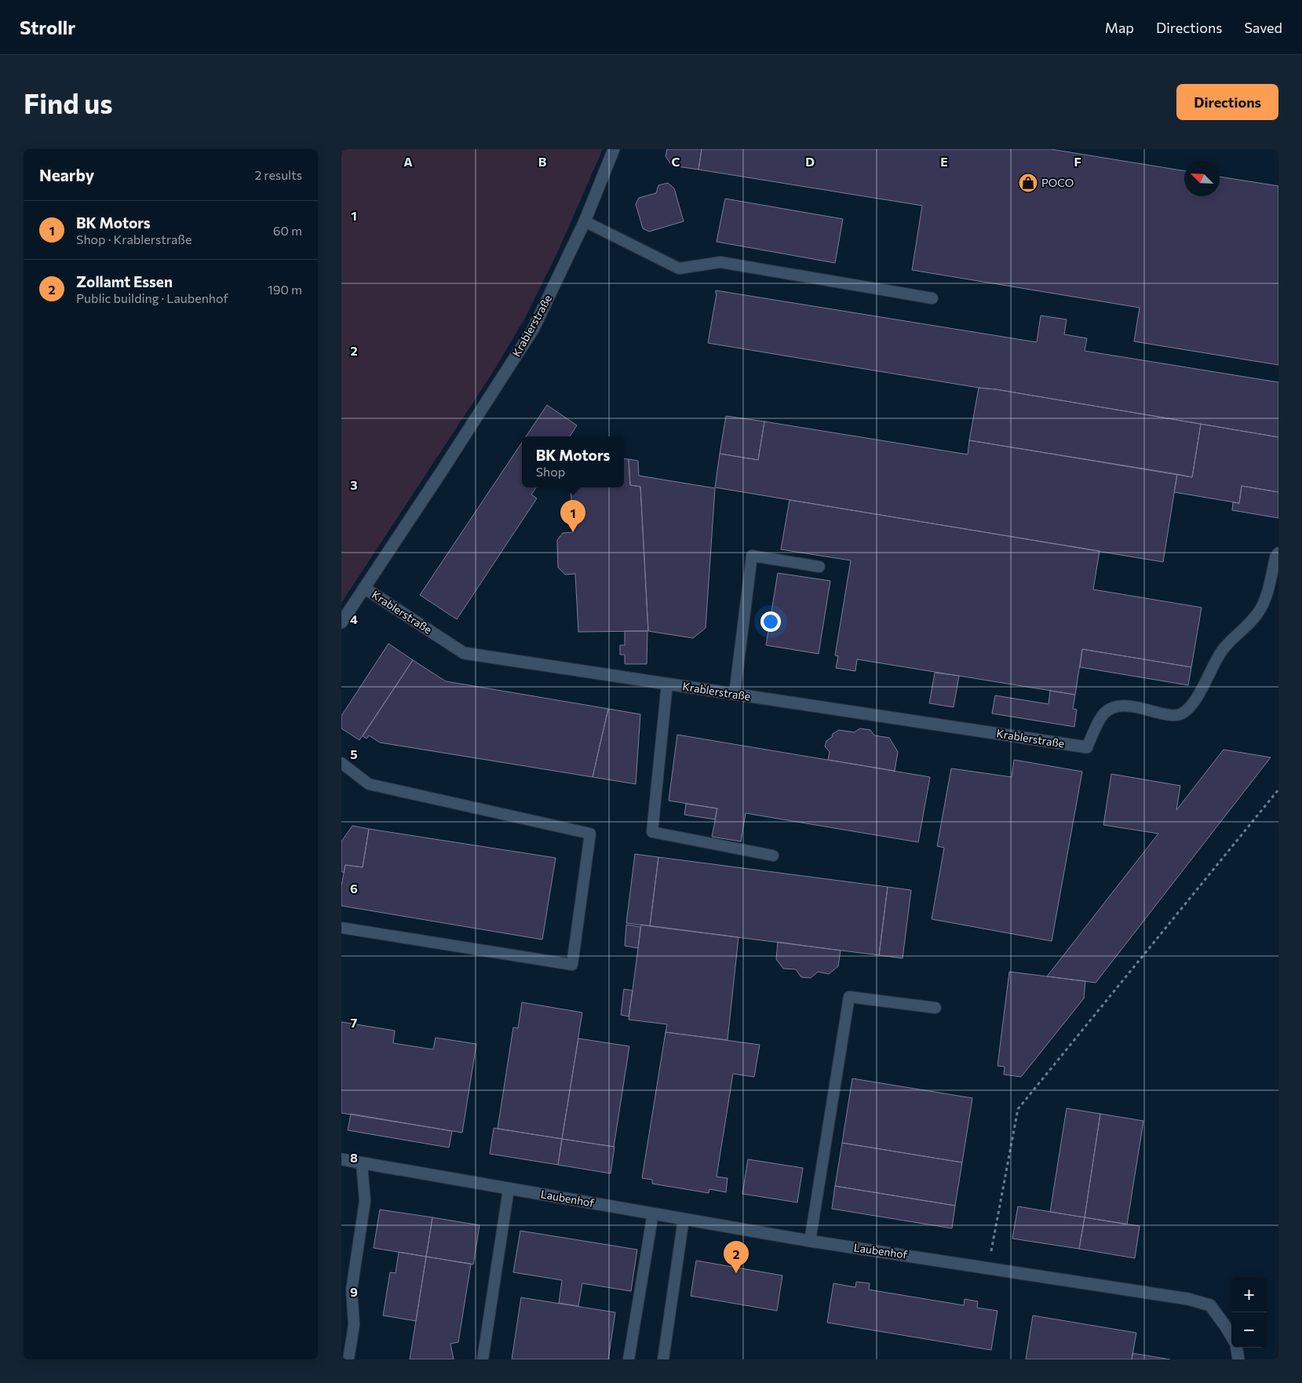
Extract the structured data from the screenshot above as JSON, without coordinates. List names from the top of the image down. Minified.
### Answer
{"streets":{"street":["Krablerstraße","Laubenhof"]},"places":{"shop":["POCO"]},"north":"top left","page":{"header":"Strollr","nav":["Map","Directions","Saved"],"buttons":"Directions","title":"Find us","heading":["Nearby","2 results"],"list":[{"mark":"1","name":"BK Motors","note":"Shop · Krablerstraße","value":"60 m"},{"mark":"2","name":"Zollamt Essen","note":"Public building · Laubenhof","value":"190 m"}],"popup":["BK Motors","Shop"],"pins":["1","2"],"map_buttons":["+","−"]},"grid":{"columns":["A","B","C","D","E","F"],"rows":["1","2","3","4","5","6","7","8","9"]}}
